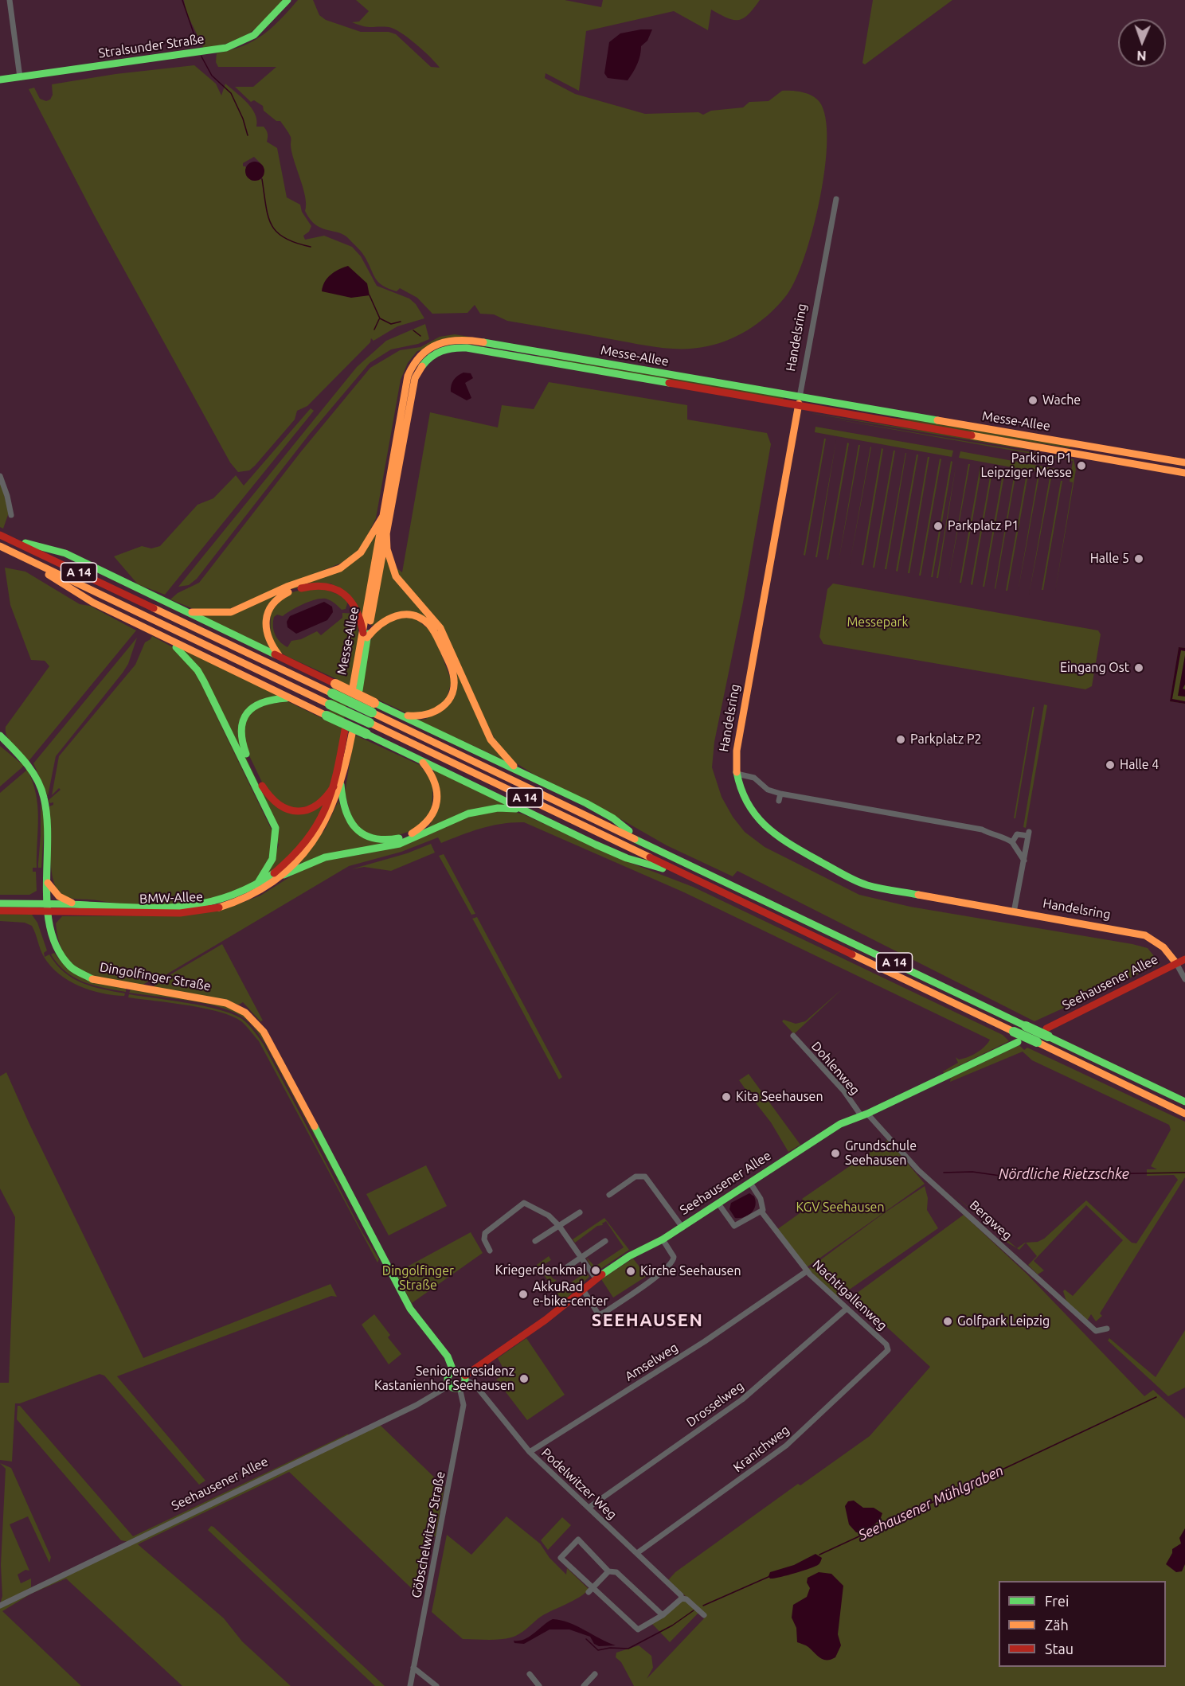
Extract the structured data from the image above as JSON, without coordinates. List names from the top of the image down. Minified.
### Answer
{"streets":{"main road":["Stralsunder Straße","Handelsring","Messe-Allee","A 14","BMW-Allee","Dingolfinger Straße","Seehausener Allee"],"street":["Dohlenweg","Bergweg","Nachtigallenweg","Amselweg","Drosselweg","Kranichweg","Podelwitzer Weg","Göbschelwitzer Straße"]},"crossings":[["Handelsring","Messe-Allee"],["Handelsring","Seehausener Allee"],["A 14","Seehausener Allee"],["BMW-Allee","Dingolfinger Straße"],["Seehausener Allee","Dohlenweg"],["Seehausener Allee","Bergweg"],["Seehausener Allee","Nachtigallenweg"],["Seehausener Allee","Podelwitzer Weg"],["Seehausener Allee","Göbschelwitzer Straße"],["Dohlenweg","Bergweg"],["Nachtigallenweg","Amselweg"],["Nachtigallenweg","Drosselweg"],["Nachtigallenweg","Kranichweg"],["Amselweg","Podelwitzer Weg"],["Drosselweg","Podelwitzer Weg"],["Kranichweg","Podelwitzer Weg"],["Podelwitzer Weg","Göbschelwitzer Straße"]],"districts":["SEEHAUSEN"],"water":["Nördliche Rietzschke","Seehausener Mühlgraben"],"parks":["Messepark","KGV Seehausen","Dingolfinger Straße"],"places":["Wache","Parking P1 Leipziger Messe","Parkplatz P1","Halle 5","Eingang Ost","Parkplatz P2","Halle 4","Kita Seehausen","Grundschule Seehausen","Kriegerdenkmal","Kirche Seehausen","AkkuRad e-bike-center","Golfpark Leipzig","Seniorenresidenz Kastanienhof Seehausen"],"legend":["Frei","Zäh","Stau"],"north":"bottom"}
